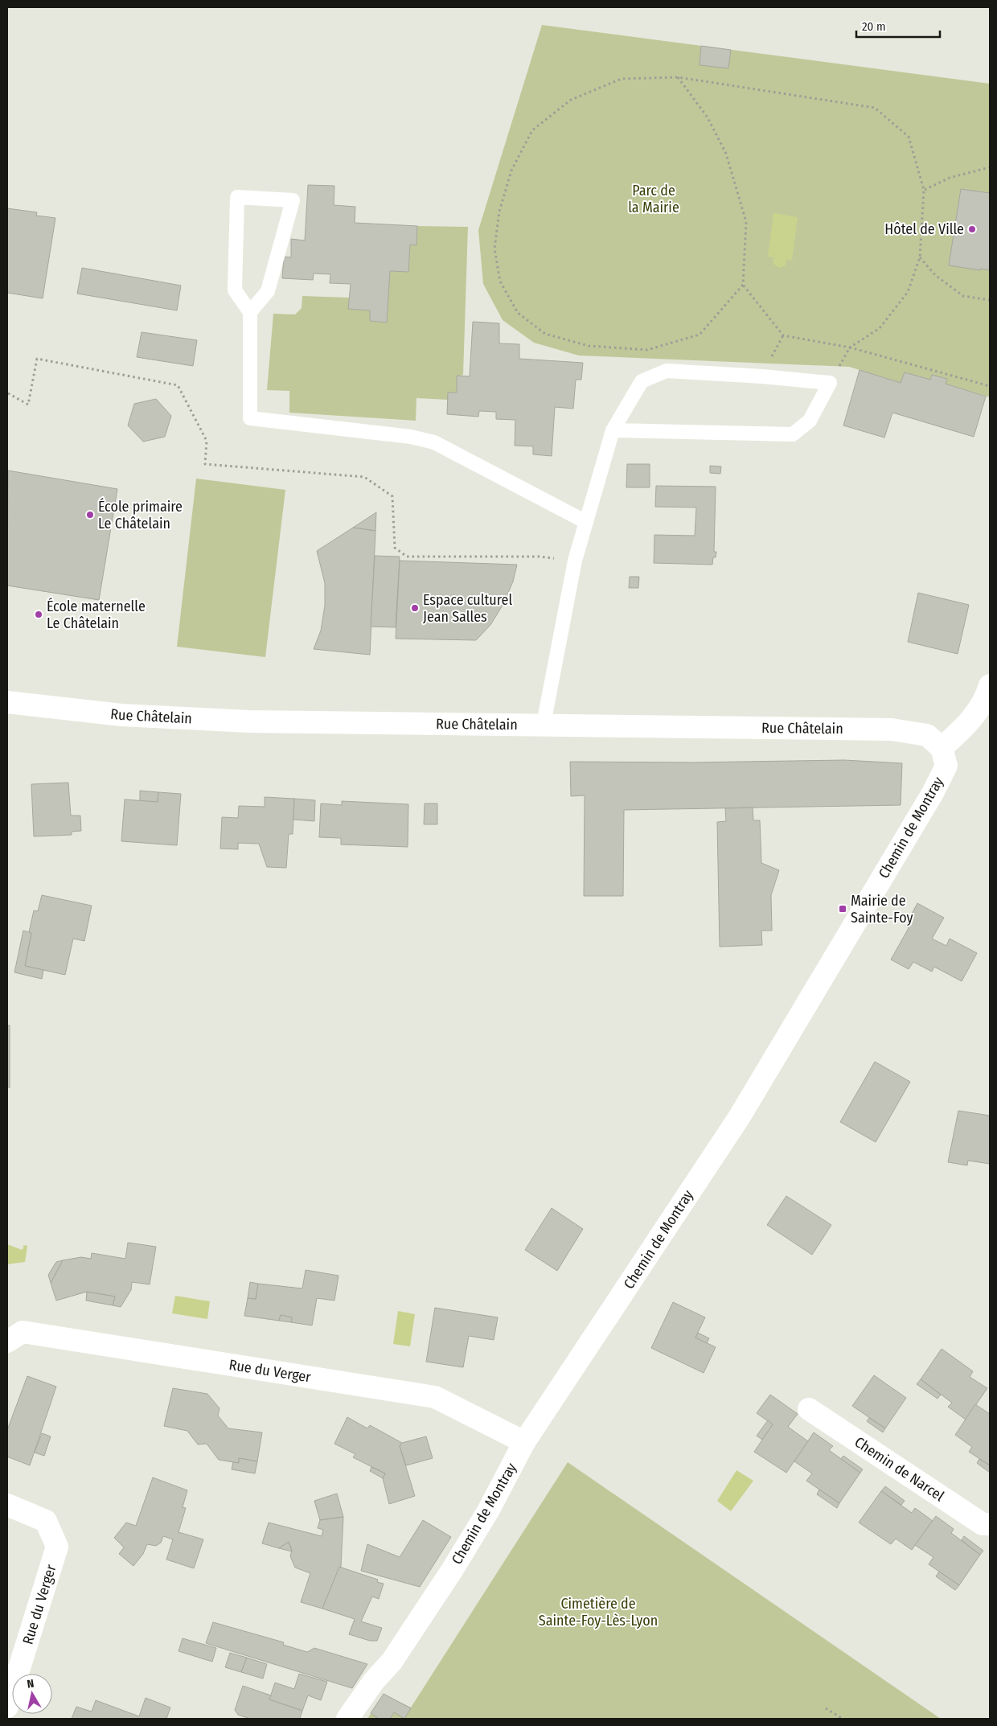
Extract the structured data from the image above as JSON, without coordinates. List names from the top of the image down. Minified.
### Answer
{"streets":{"street":["Rue Châtelain","Chemin de Montray","Rue du Verger","Chemin de Narcel"]},"crossings":[["Rue Châtelain","Chemin de Montray"],["Chemin de Montray","Rue du Verger"]],"parks":["Parc de la Mairie","Cimetière de Sainte-Foy-Lès-Lyon"],"places":{"other":["Hôtel de Ville","École primaire Le Châtelain","Espace culturel Jean Salles","École maternelle Le Châtelain"],"transit":["Mairie de Sainte-Foy"]},"scale_bar":"20 m","north":"top"}
